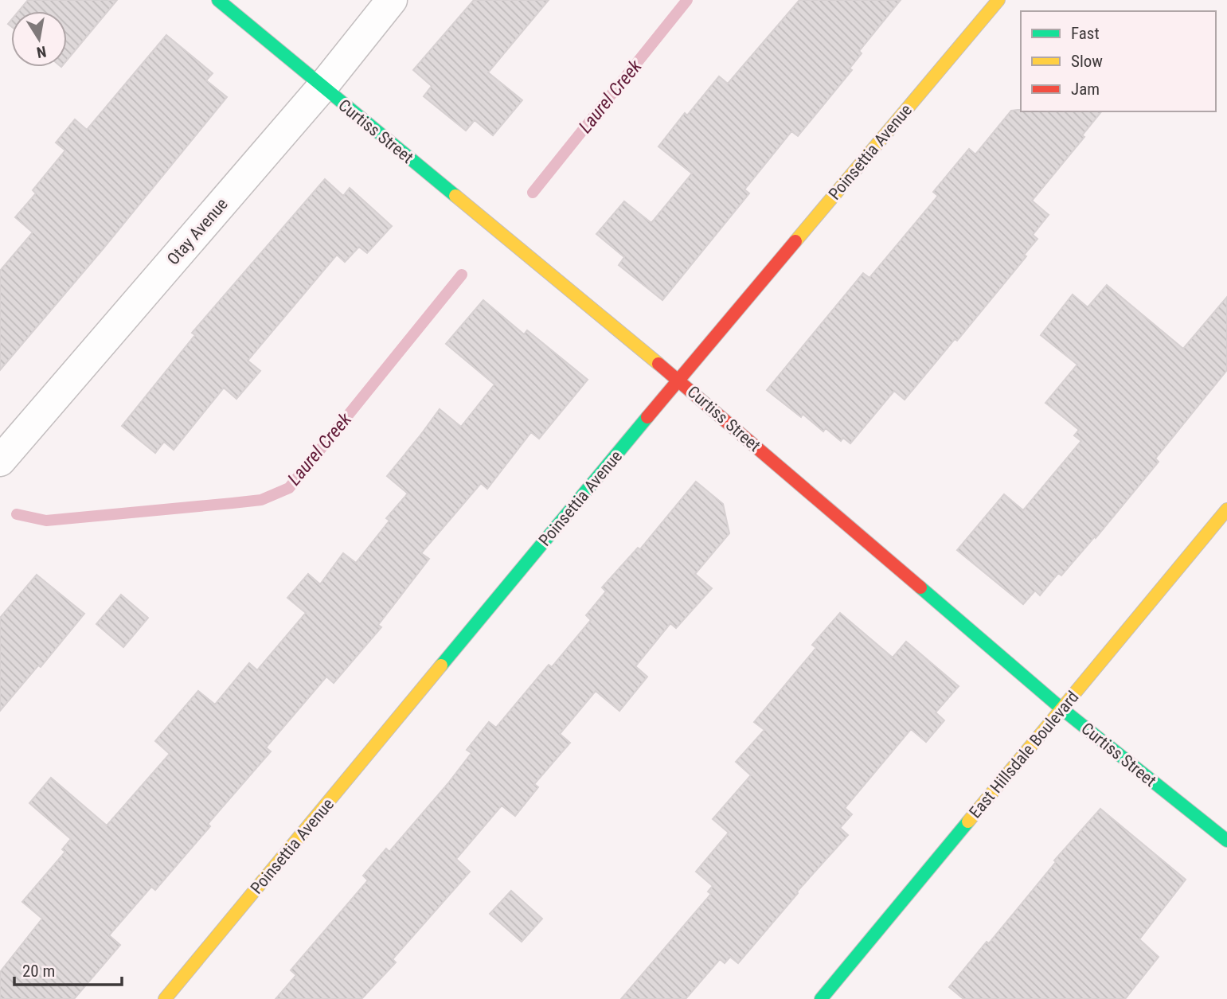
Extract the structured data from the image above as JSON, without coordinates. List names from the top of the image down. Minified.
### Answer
{"streets":{"street":["Curtiss Street","Poinsettia Avenue","Otay Avenue","East Hillsdale Boulevard"]},"crossings":[["Curtiss Street","Poinsettia Avenue"],["Curtiss Street","Otay Avenue"],["Curtiss Street","East Hillsdale Boulevard"]],"water":["Laurel Creek"],"legend":["Fast","Slow","Jam"],"scale_bar":"20 m","north":"bottom"}
